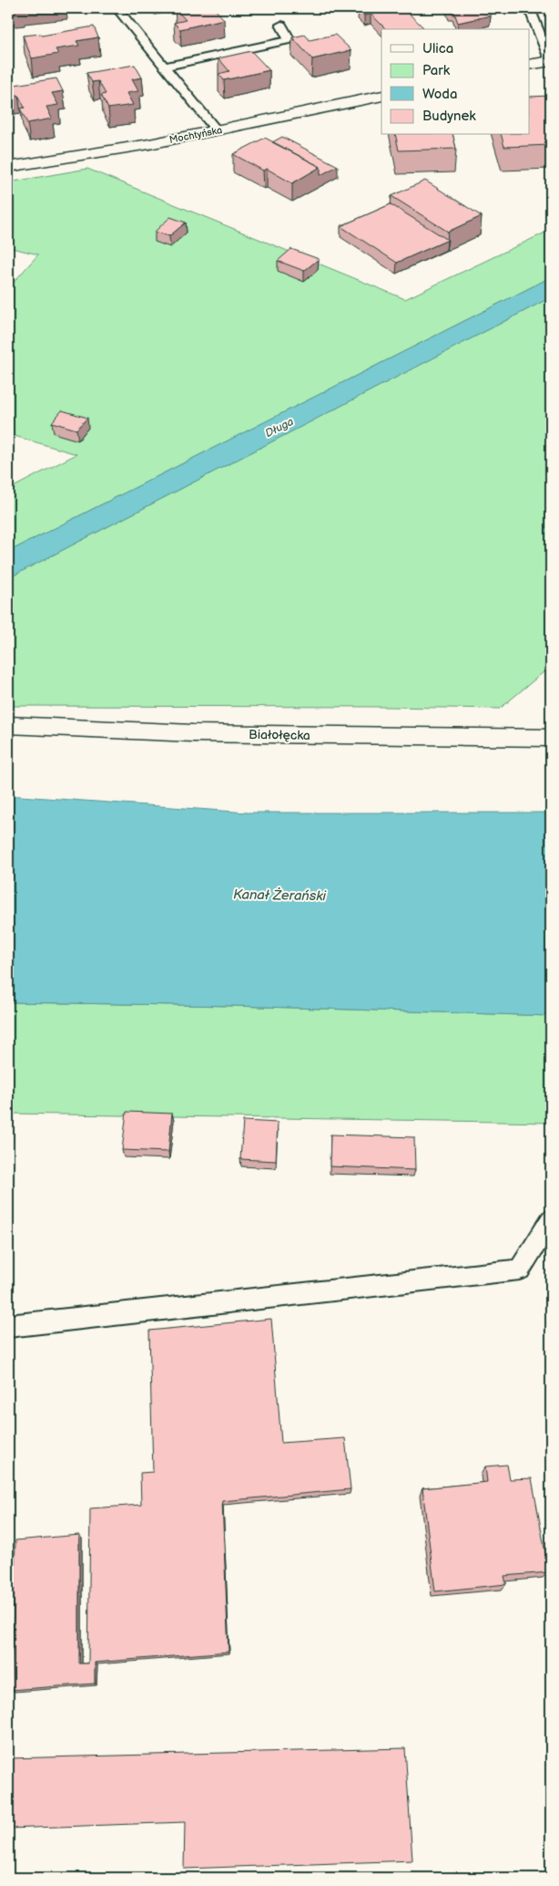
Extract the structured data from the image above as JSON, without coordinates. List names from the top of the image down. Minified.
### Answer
{"streets":{"street":["Mochtyńska","Białołęcka"]},"water":["Długa","Kanał Żerański"],"legend":["Ulica","Park","Woda","Budynek"]}
